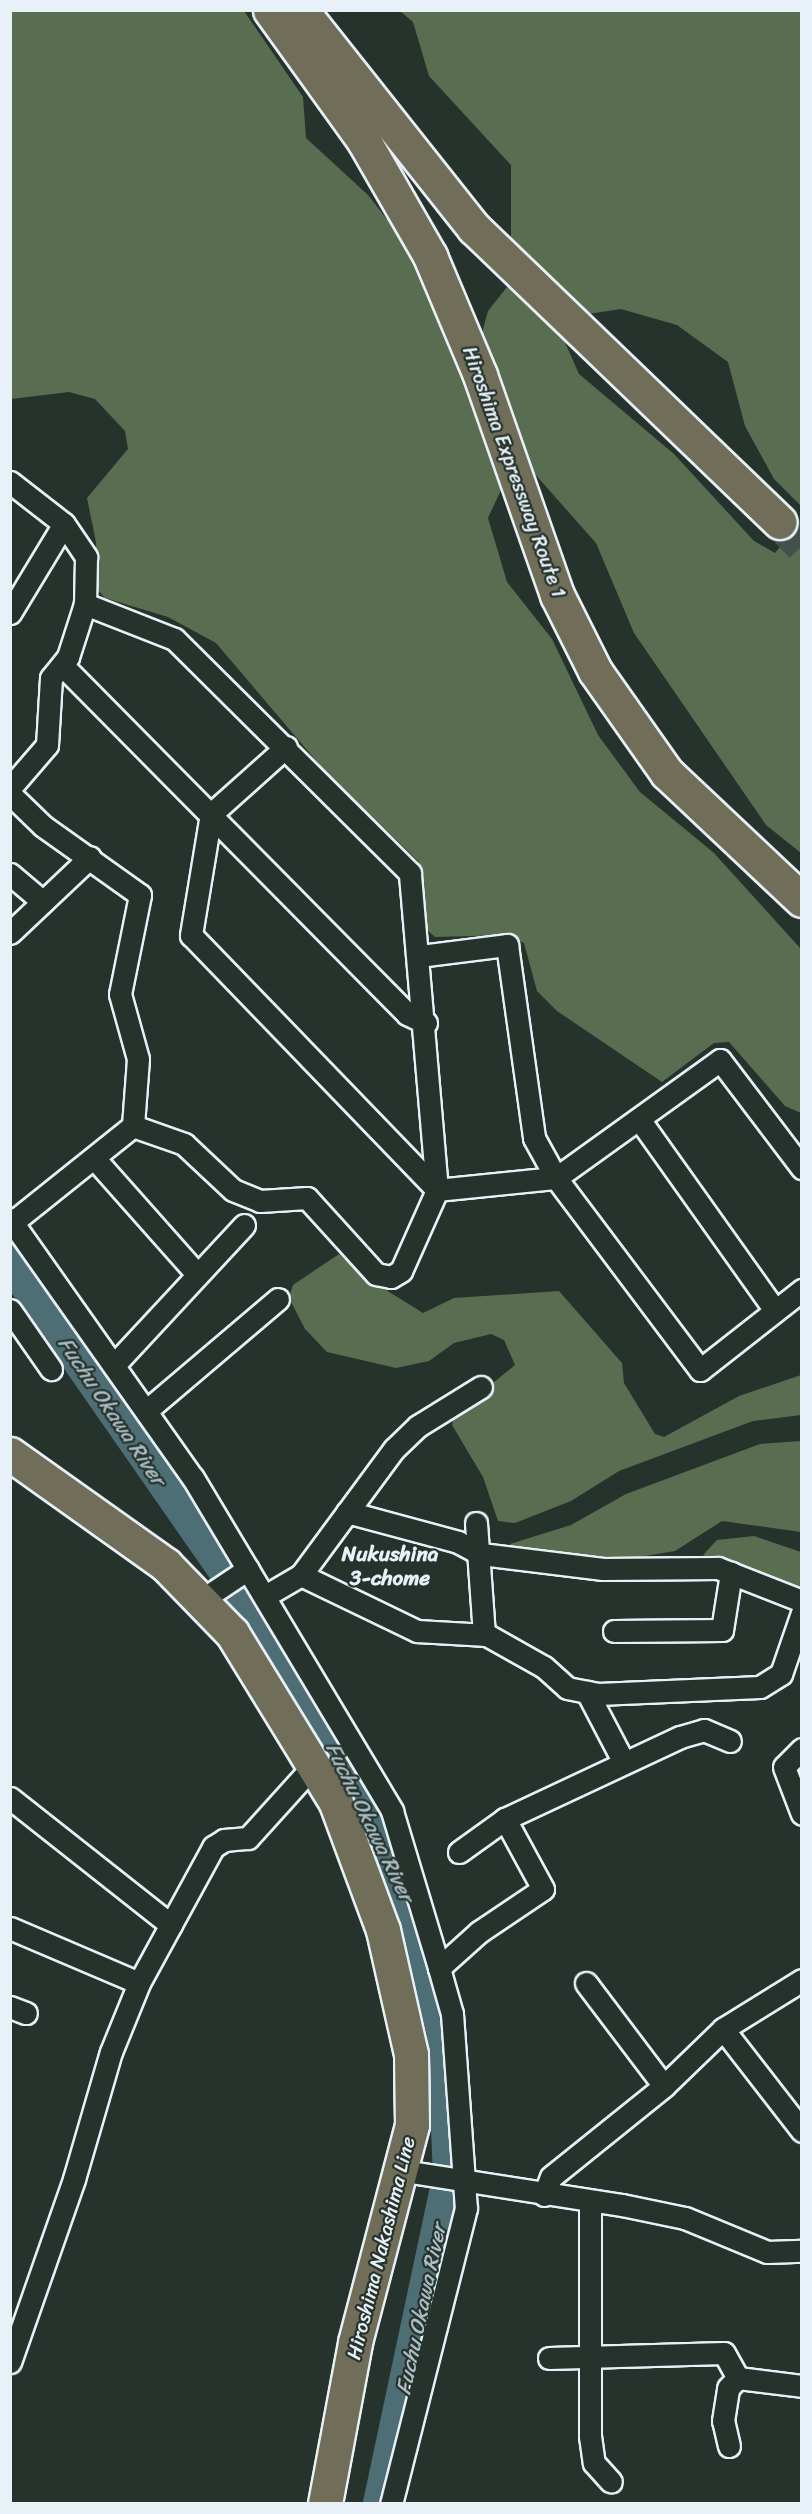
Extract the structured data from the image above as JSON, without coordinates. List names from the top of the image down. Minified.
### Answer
{"streets":{"main road":["Hiroshima Expressway Route 1","Hiroshima Nakashima Line"]},"districts":["Nukushina 3-chome"],"water":["Fuchu Okawa River"]}
